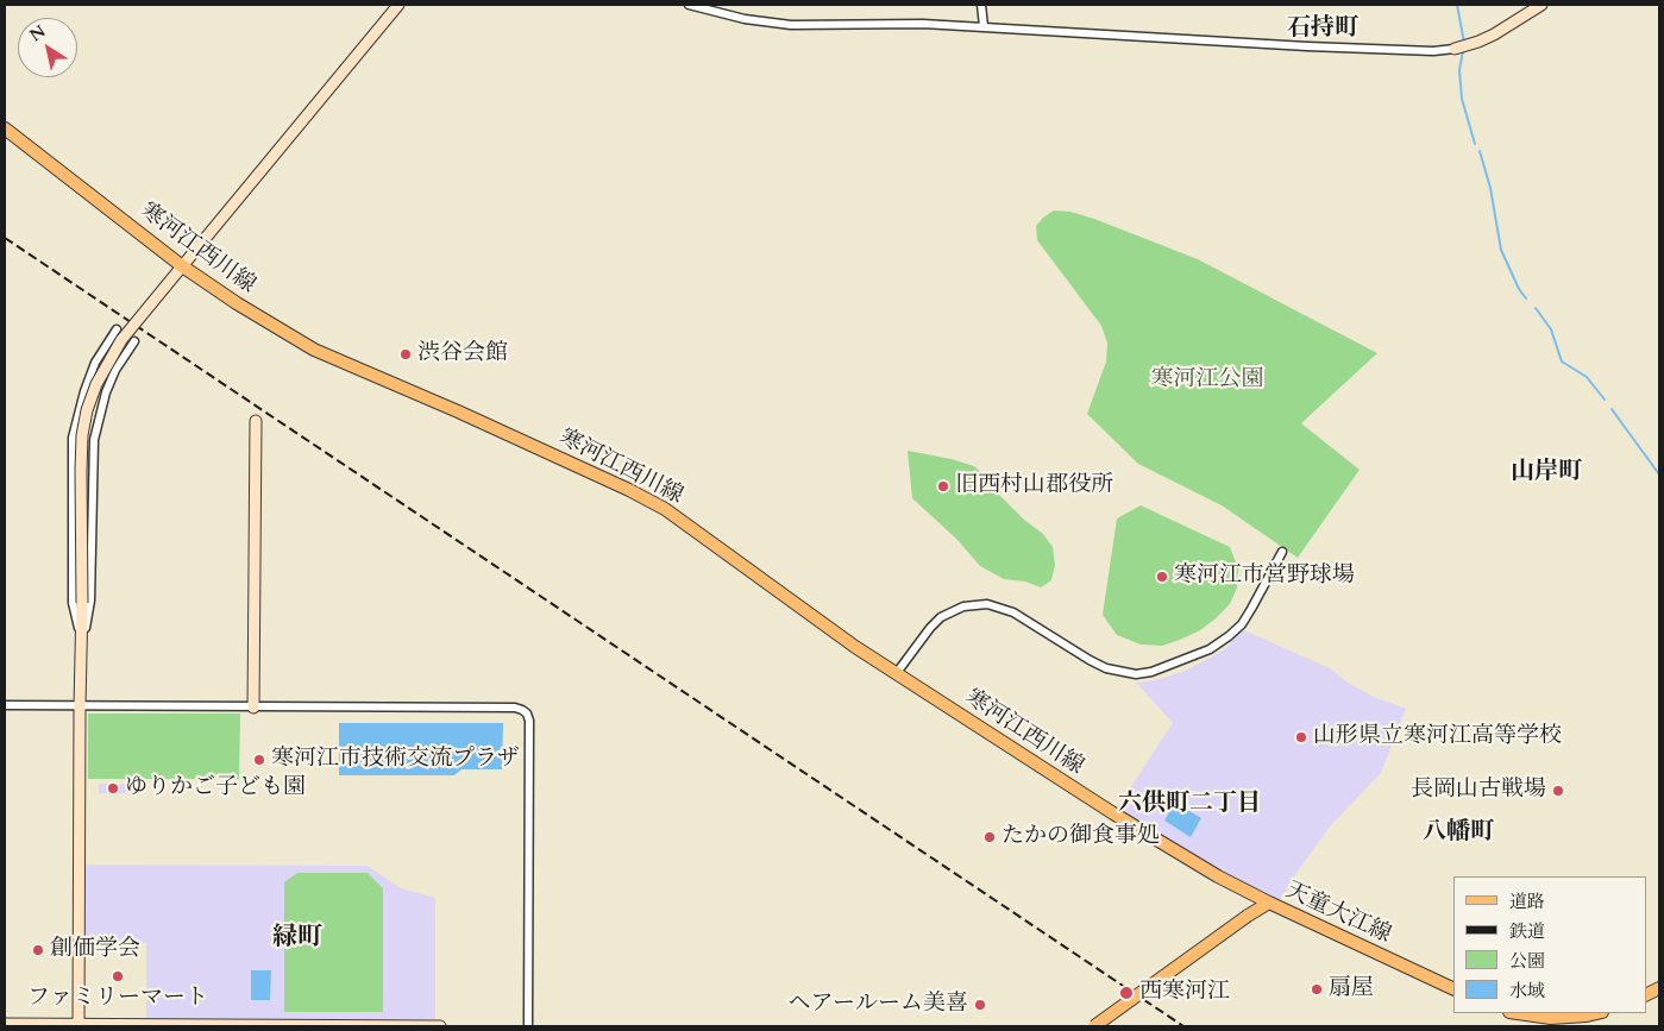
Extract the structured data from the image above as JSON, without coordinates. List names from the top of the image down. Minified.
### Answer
{"streets":{"main road":["寒河江西川線","天童大江線"]},"crossings":[["寒河江西川線","天童大江線"]],"districts":["石持町","山岸町","六供町二丁目","八幡町","緑町"],"parks":["寒河江公園"],"places":["渋谷会館","旧西村山郡役所","寒河江市営野球場","山形県立寒河江高等学校","寒河江市技術交流プラザ","ゆりかご子ども園","長岡山古戦場","たかの御食事処","創価学会","ファミリーマート","扇屋","西寒河江","ヘアールーム美喜"],"legend":["道路","鉄道","公園","水域"],"north":"top left"}
